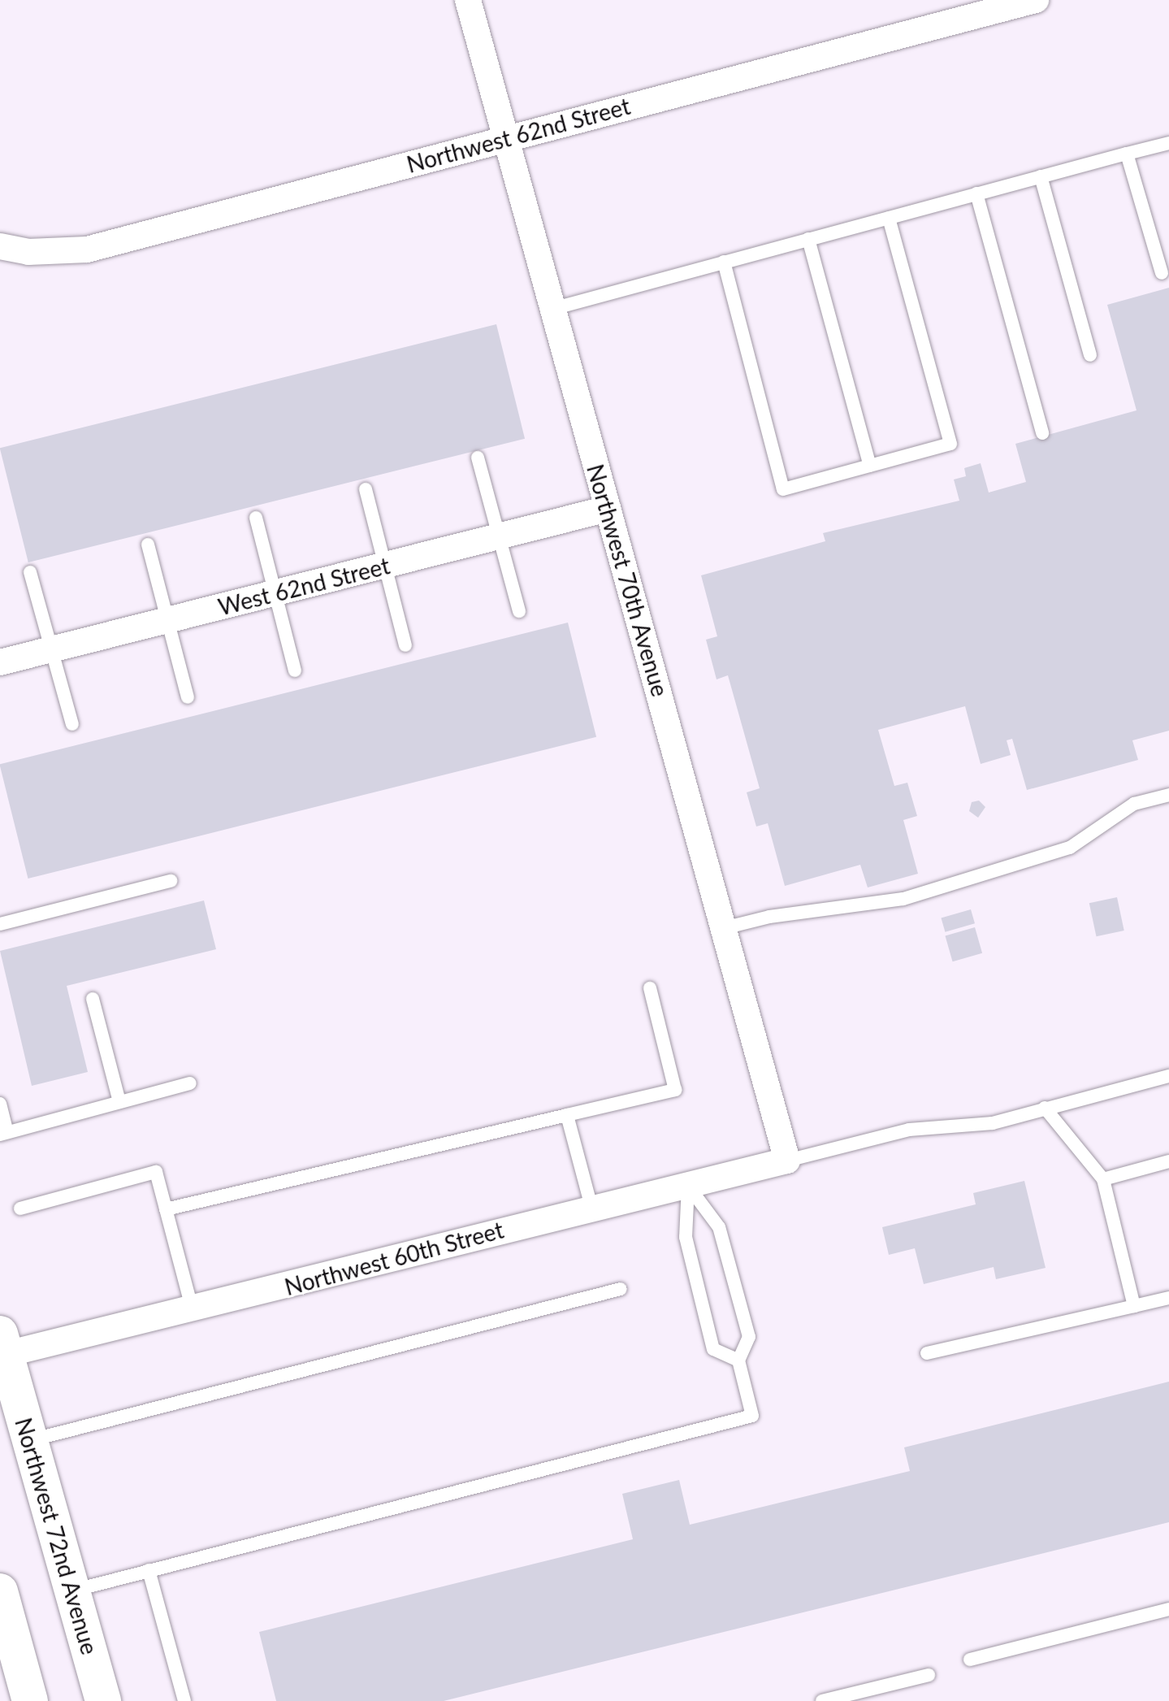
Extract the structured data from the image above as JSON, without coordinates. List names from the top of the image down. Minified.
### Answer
{"streets":{"main road":["Northwest 72nd Avenue"],"street":["Northwest 62nd Street","Northwest 70th Avenue","West 62nd Street","Northwest 60th Street"]},"crossings":[["Northwest 62nd Street","Northwest 70th Avenue"],["Northwest 70th Avenue","West 62nd Street"],["Northwest 70th Avenue","Northwest 60th Street"],["Northwest 60th Street","Northwest 72nd Avenue"]]}
